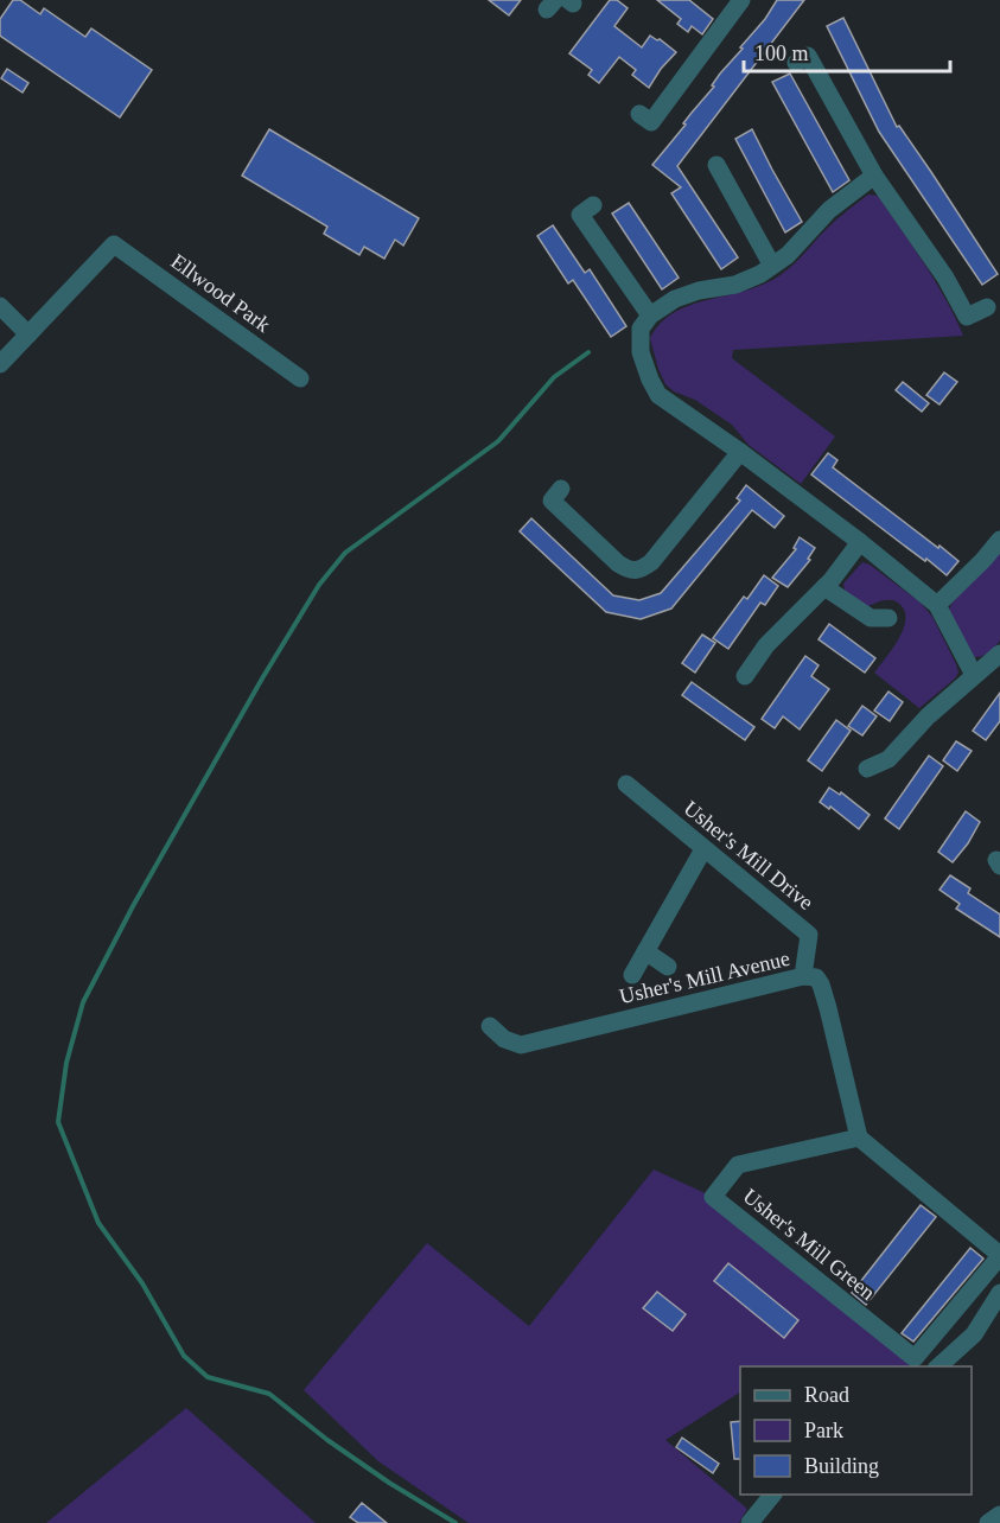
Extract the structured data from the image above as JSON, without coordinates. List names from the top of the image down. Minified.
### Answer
{"streets":{"street":["Ellwood Park","Usher's Mill Drive","Usher's Mill Avenue","Usher's Mill Green"]},"crossings":[["Usher's Mill Drive","Usher's Mill Avenue"],["Usher's Mill Avenue","Usher's Mill Green"]],"legend":["Road","Park","Building"],"scale_bar":"100 m"}
